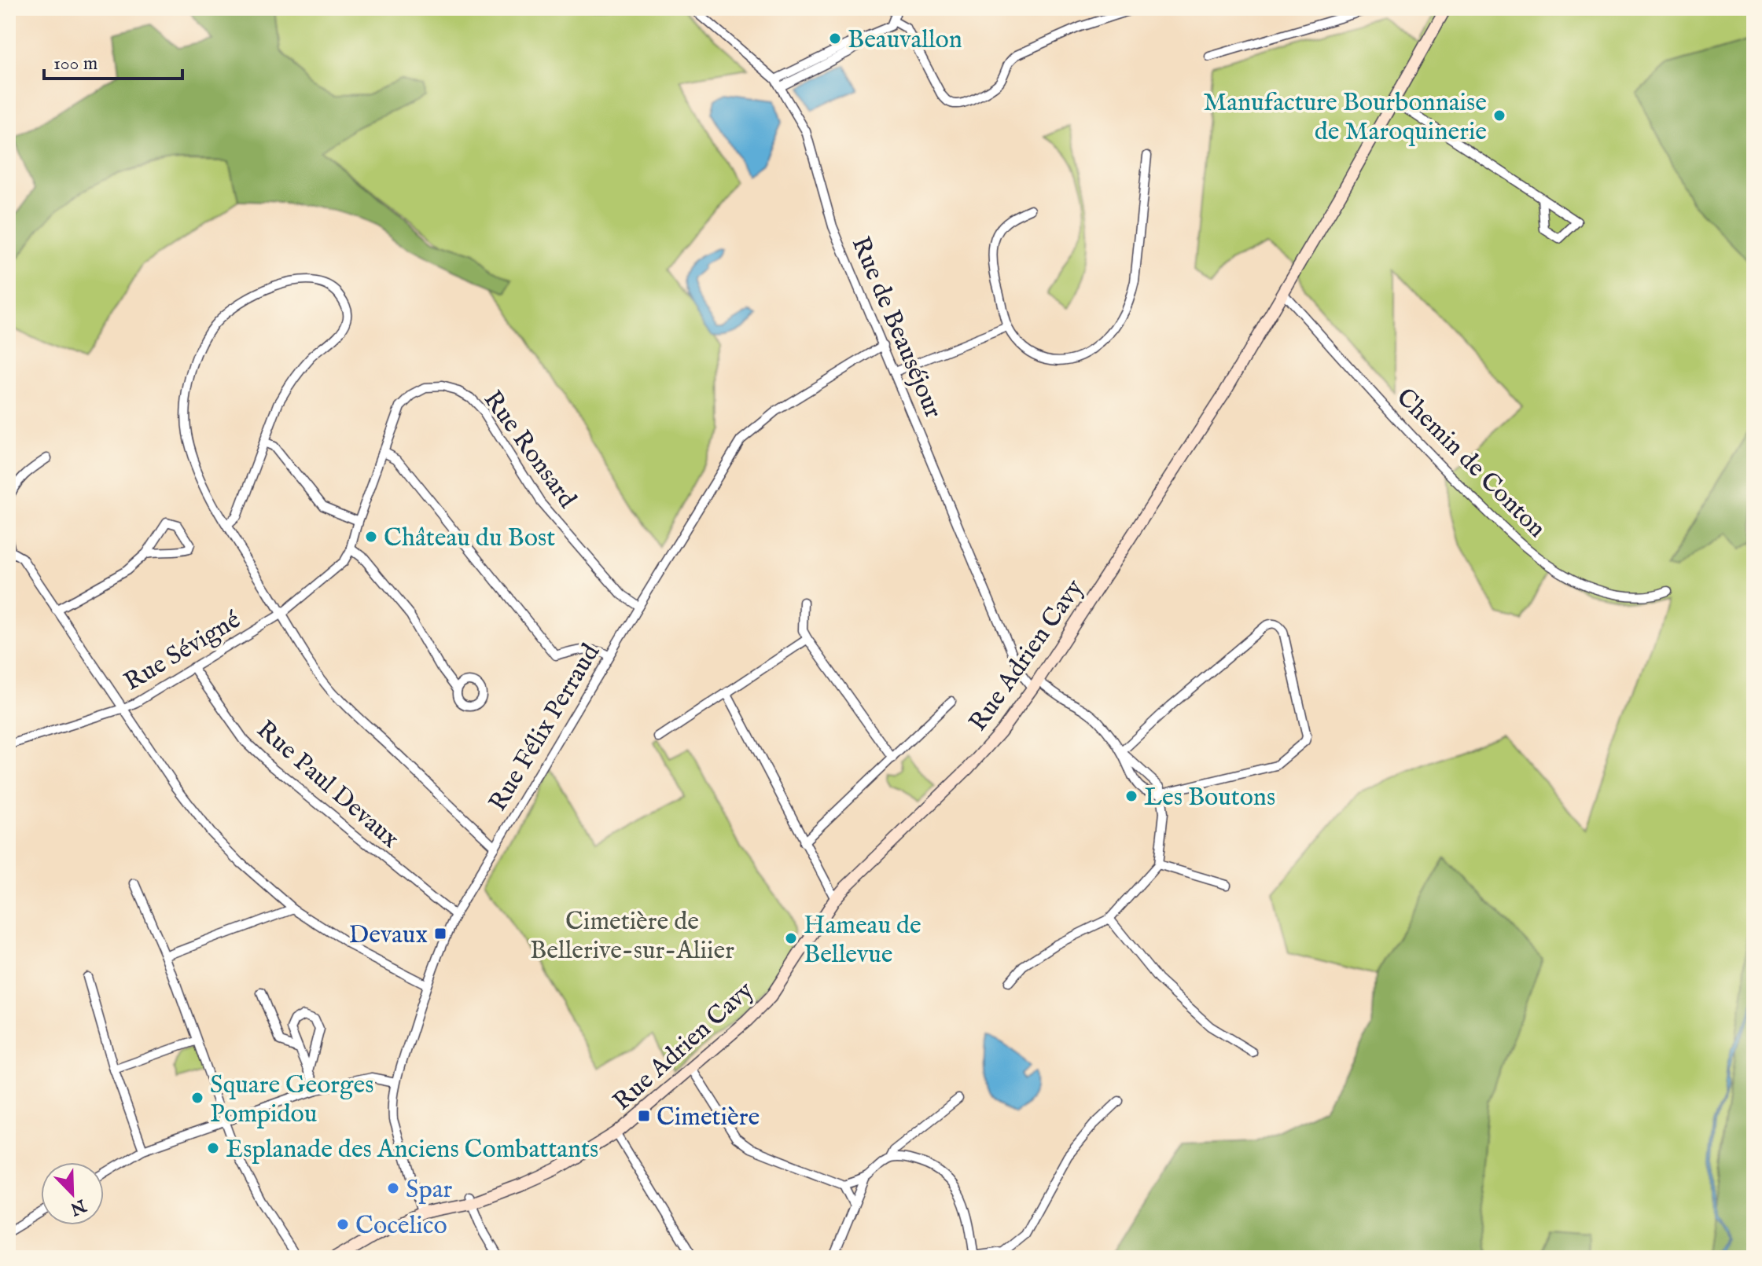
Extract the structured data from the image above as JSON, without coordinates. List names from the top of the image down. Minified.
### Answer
{"streets":{"main road":["Rue Adrien Cavy"],"street":["Rue de Beauséjour","Rue Ronsard","Chemin de Conton","Rue Sévigné","Rue Félix Perraud","Rue Paul Devaux"]},"crossings":[["Rue de Beauséjour","Rue Adrien Cavy"],["Rue de Beauséjour","Rue Félix Perraud"],["Rue Ronsard","Rue Sévigné"],["Rue Ronsard","Rue Félix Perraud"],["Chemin de Conton","Rue Adrien Cavy"],["Rue Sévigné","Rue Paul Devaux"],["Rue Adrien Cavy","Rue Félix Perraud"],["Rue Félix Perraud","Rue Paul Devaux"]],"parks":["Cimetière de Bellerive-sur-Aliier"],"places":{"other":["Beauvallon","Manufacture Bourbonnaise de Maroquinerie","Château du Bost","Les Boutons","Hameau de Bellevue","Square Georges Pompidou","Esplanade des Anciens Combattants","Spar","Cocelico"],"transit":["Devaux","Cimetière"]},"scale_bar":"100 m","north":"bottom right"}
